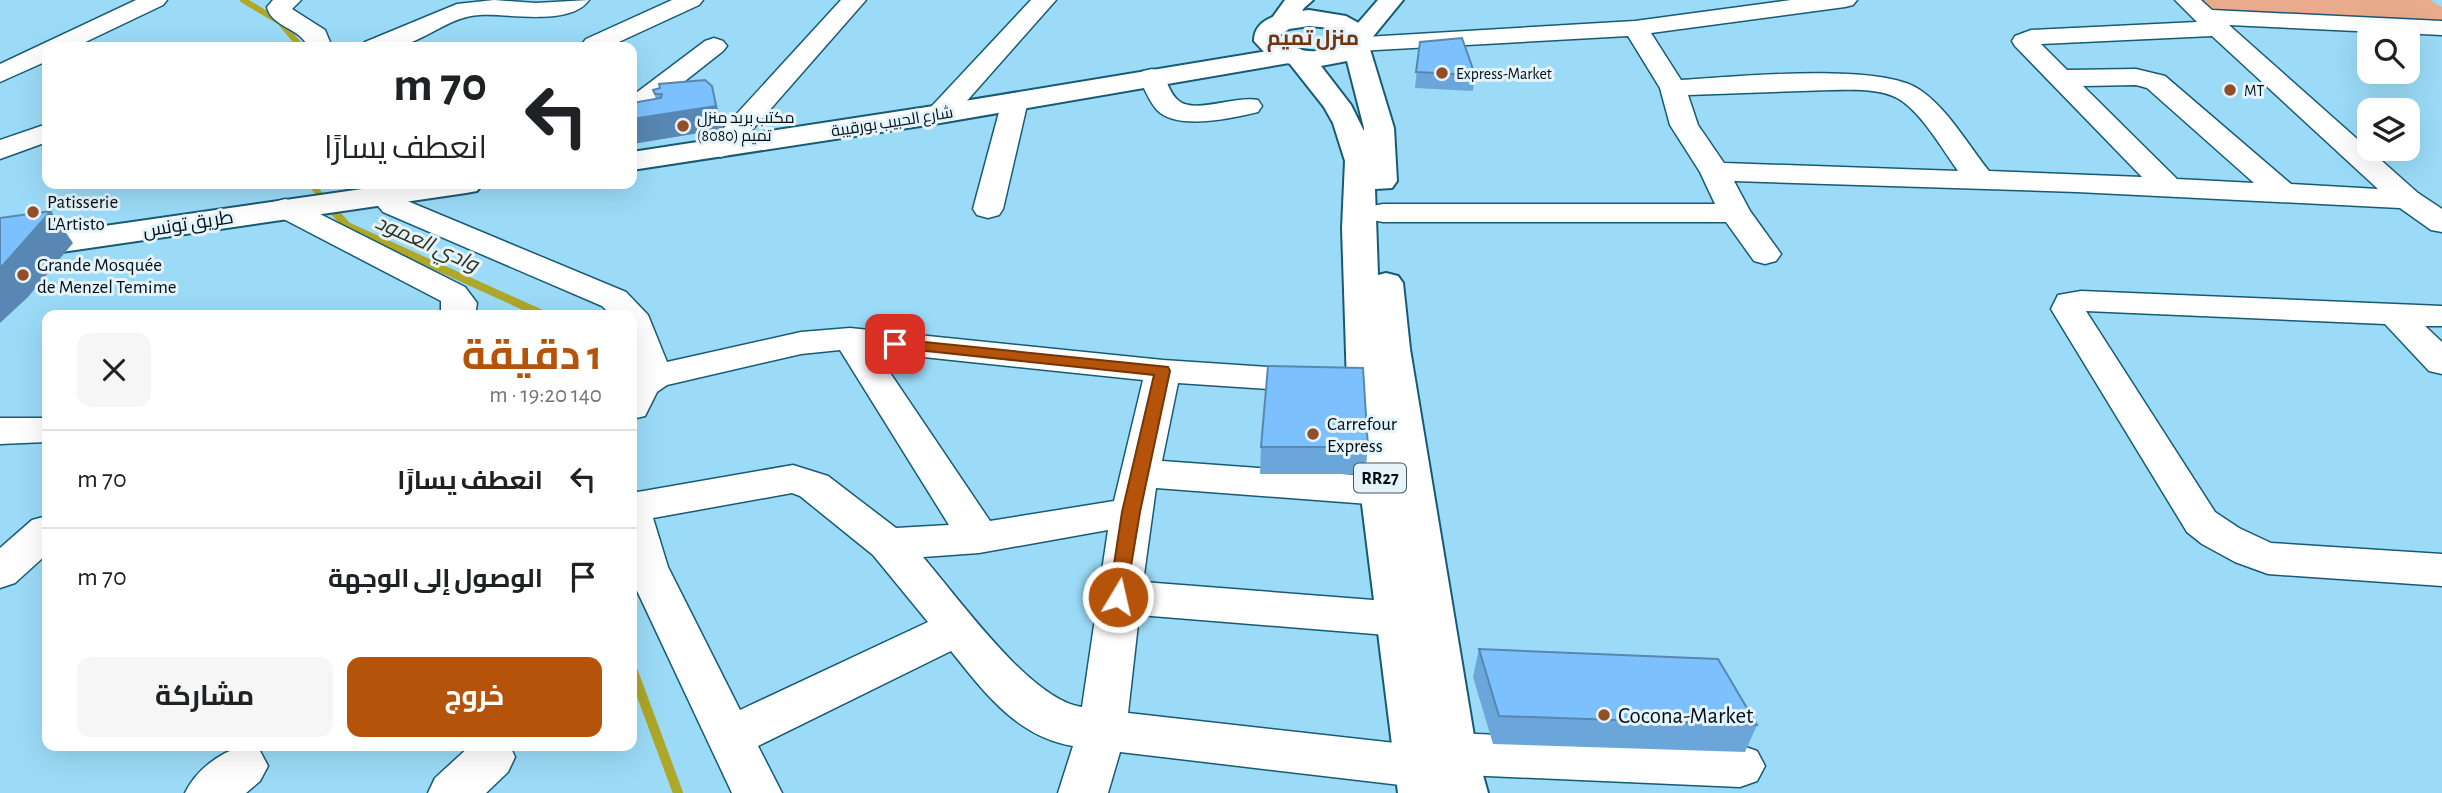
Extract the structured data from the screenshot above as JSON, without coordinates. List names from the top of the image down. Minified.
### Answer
{"streets":{"main road":["شارع الحبيب بورقيبة","طريق تونس","RR27"]},"crossings":[["شارع الحبيب بورقيبة","RR27"]],"districts":["منزل تميم"],"water":["وادي العمود"],"places":["Express-Market","MT","مكتب بريد منزل تميم (8080)","Patisserie L'Artisto","Grande Mosquée de Menzel Temime","Carrefour Express","Cocona-Market"],"page":{"turn":["70 m","انعطف يسارًا"],"heading":["1 دقيقة","140 m · 19:20"],"list":[{"name":"انعطف يسارًا","value":"70 m"},{"name":"الوصول إلى الوجهة","value":"70 m"}],"buttons":["خروج","مشاركة"]}}
